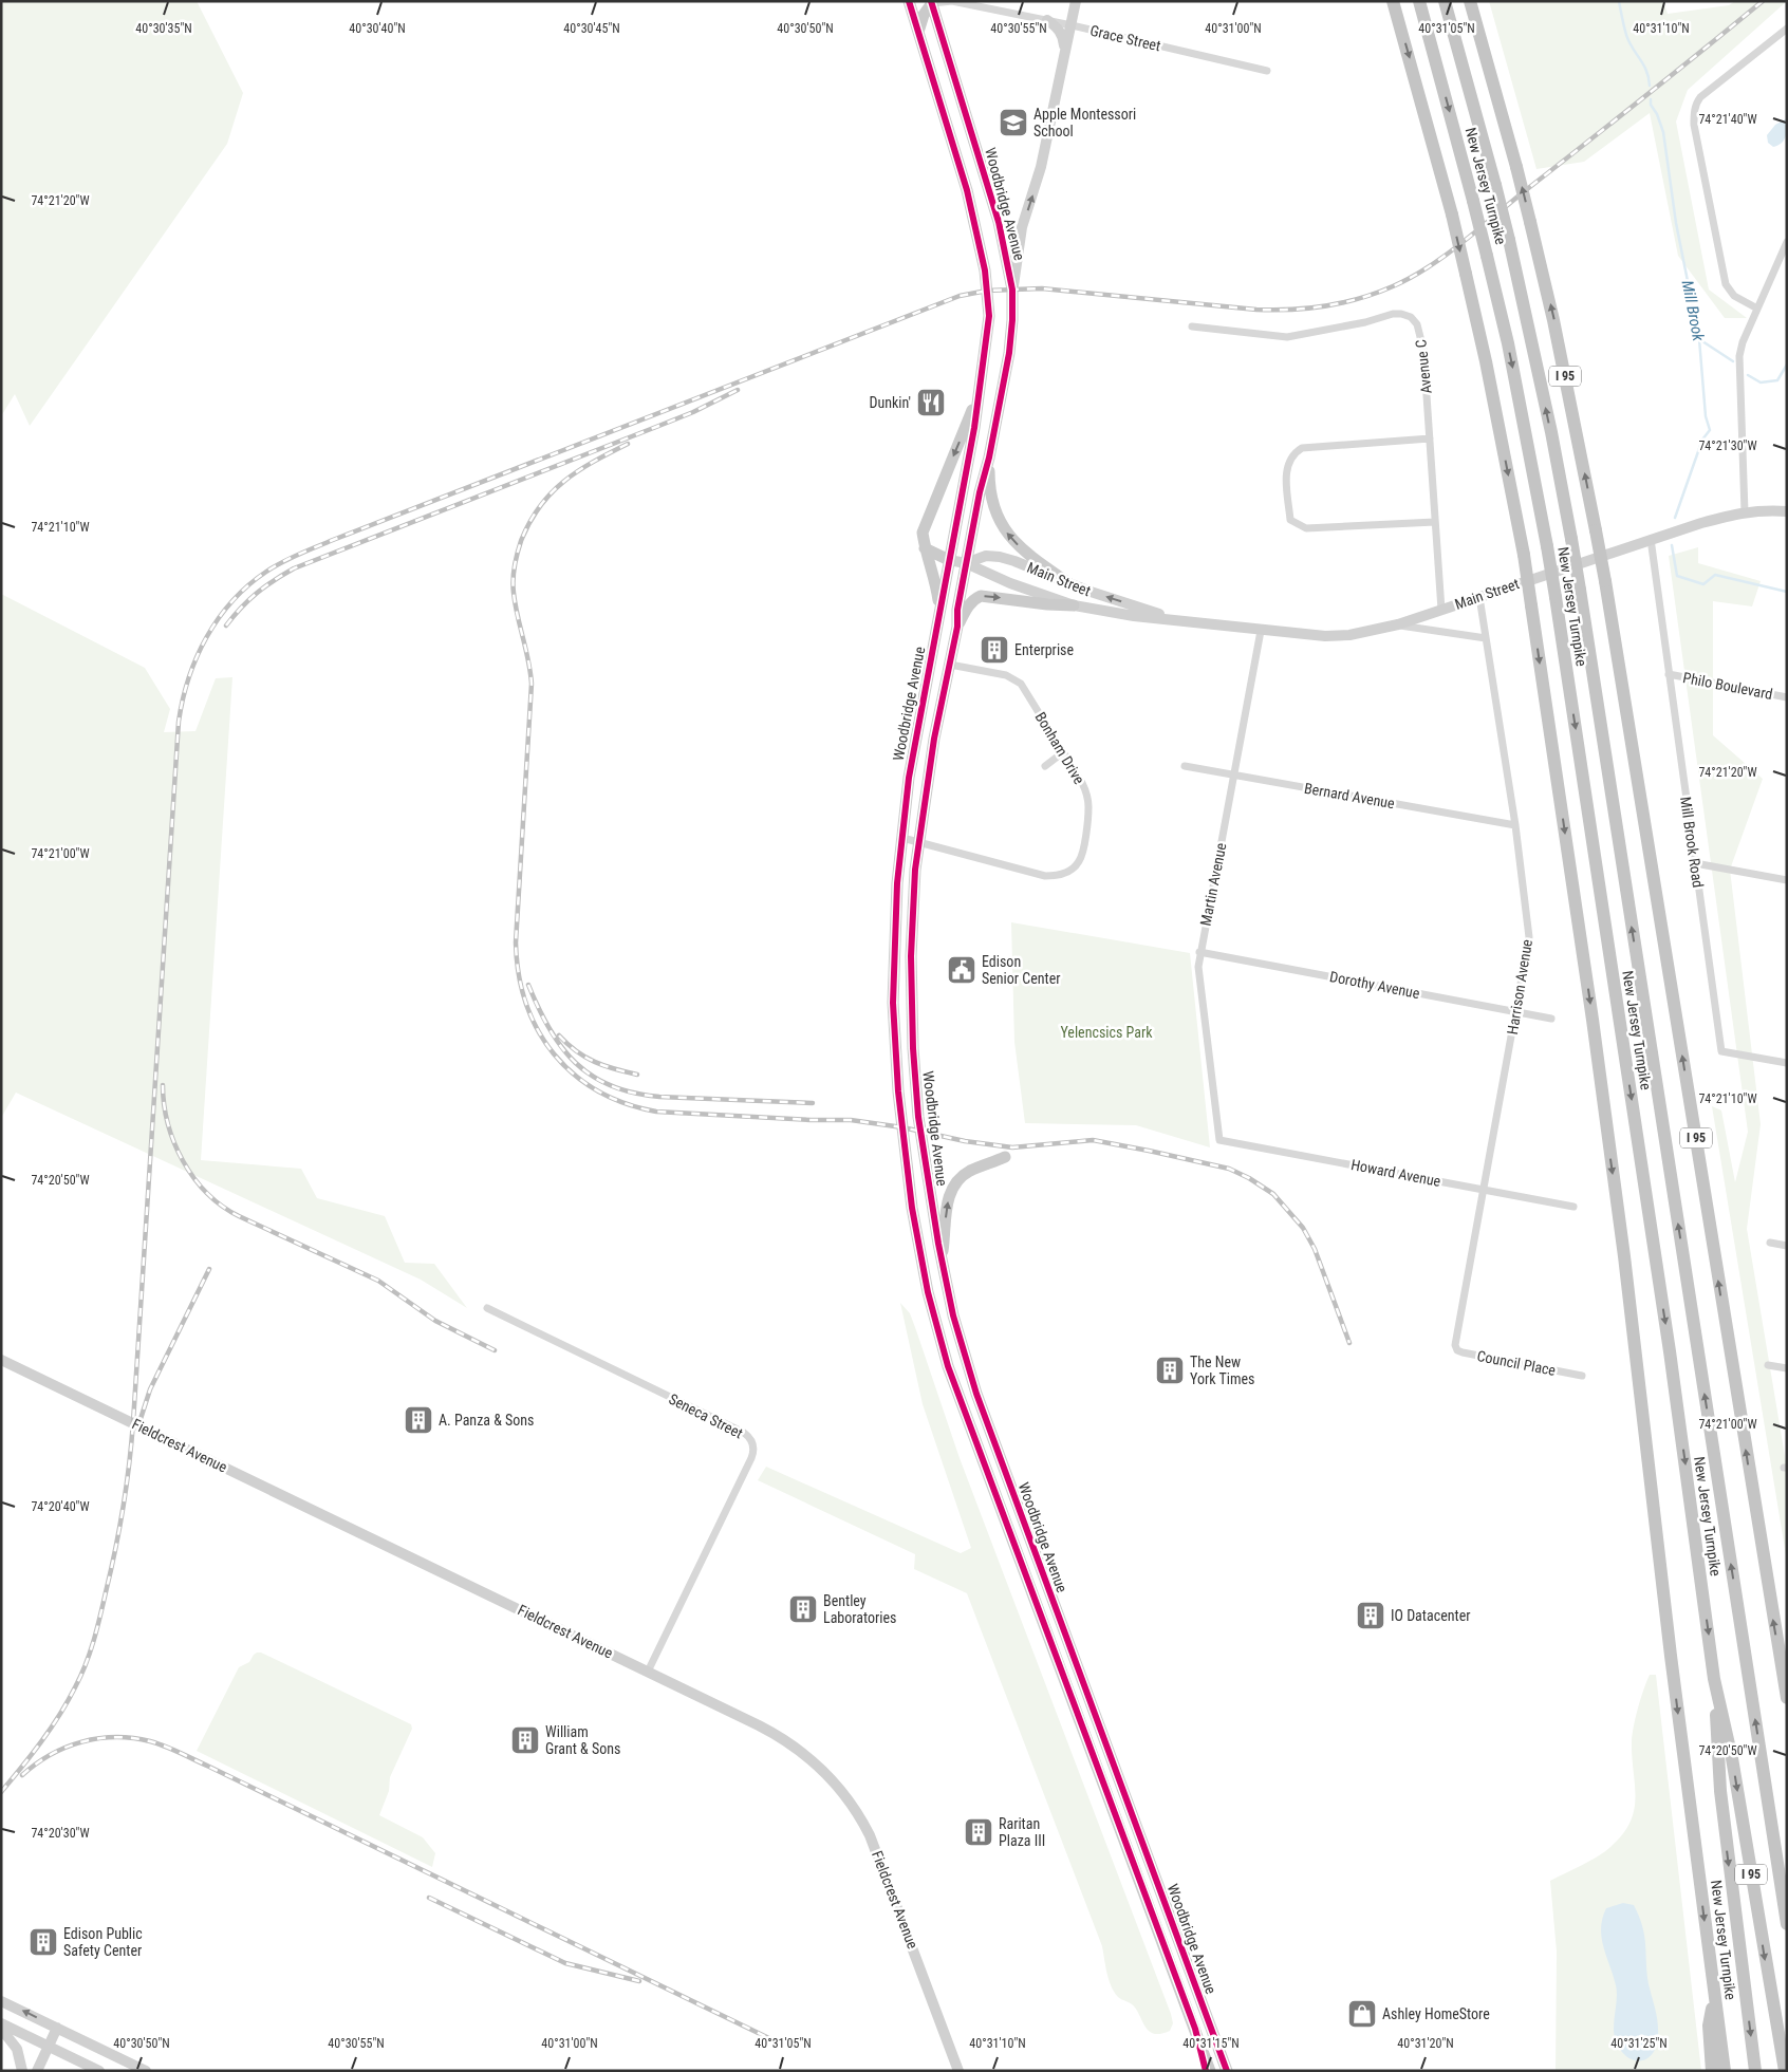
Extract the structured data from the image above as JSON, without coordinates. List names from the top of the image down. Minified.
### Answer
{"streets":{"highway":["New Jersey Turnpike","I 95"],"main road":["Woodbridge Avenue"],"street":["Grace Street","Avenue C","Main Street","Philo Boulevard","Bonham Drive","Bernard Avenue","Mill Brook Road","Martin Avenue","Dorothy Avenue","Harrison Avenue","Howard Avenue","Council Place","Seneca Street","Fieldcrest Avenue"]},"crossings":[["Grace Street","Woodbridge Avenue"],["Woodbridge Avenue","Main Street"],["Woodbridge Avenue","Bonham Drive"],["Avenue C","Main Street"],["Main Street","Mill Brook Road"],["Main Street","Martin Avenue"],["Main Street","Harrison Avenue"],["Philo Boulevard","Mill Brook Road"],["Bernard Avenue","Martin Avenue"],["Bernard Avenue","Harrison Avenue"],["Martin Avenue","Dorothy Avenue"],["Martin Avenue","Howard Avenue"],["Dorothy Avenue","Harrison Avenue"],["Harrison Avenue","Howard Avenue"],["Harrison Avenue","Council Place"],["Seneca Street","Fieldcrest Avenue"]],"water":["Mill Brook"],"parks":["Yelencsics Park"],"places":{"school or university":["Apple Montessori School"],"restaurant":["Dunkin'"],"building":["Enterprise","The New York Times","A. Panza & Sons","Bentley Laboratories","IO Datacenter","William Grant & Sons","Raritan Plaza III","Edison Public Safety Center"],"public building":["Edison Senior Center"],"shop":["Ashley HomeStore"]},"coordinates":["40°30'35\"N","40°30'40\"N","40°30'45\"N","40°30'50\"N","40°30'55\"N","40°31'00\"N","40°31'05\"N","40°31'10\"N","74°21'40\"W","74°21'20\"W","74°21'30\"W","74°21'10\"W","74°21'00\"W","74°20'50\"W","74°20'40\"W","74°20'30\"W","40°31'15\"N","40°31'20\"N","40°31'25\"N"]}
